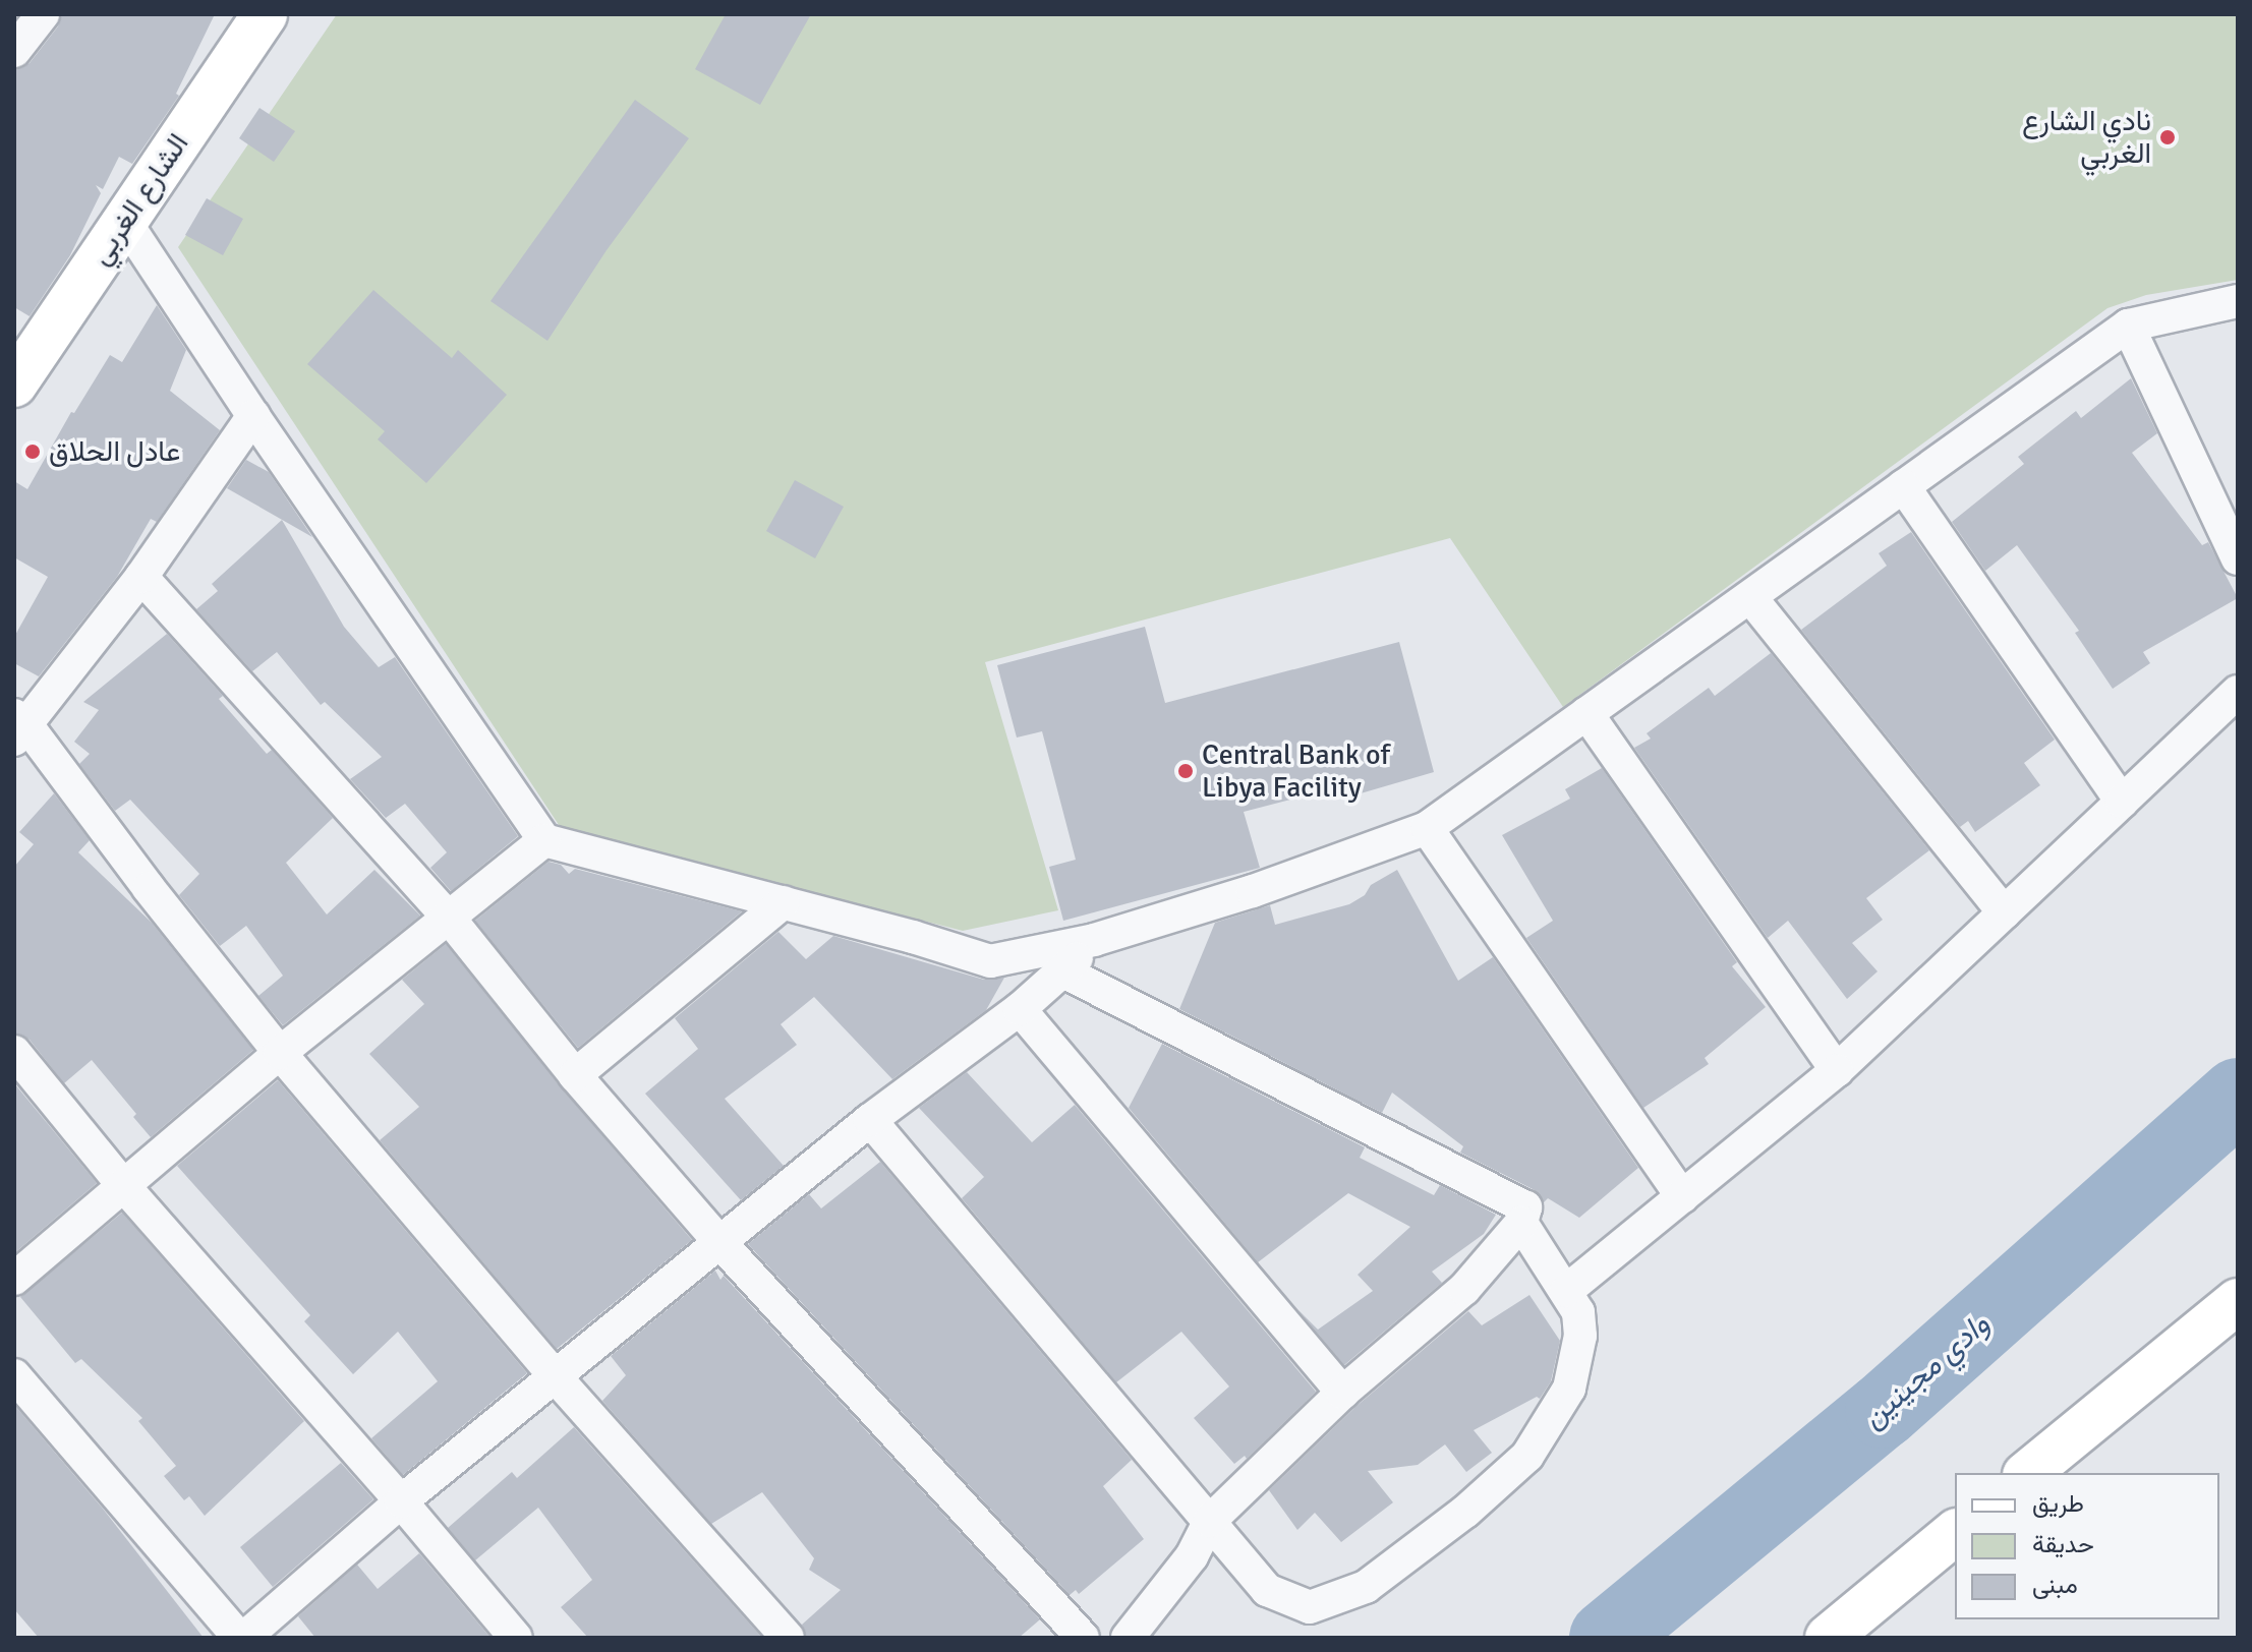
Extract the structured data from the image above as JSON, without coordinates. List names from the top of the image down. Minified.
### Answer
{"streets":{"main road":["الشارع الغربي"]},"water":["وادي مجينين"],"places":["نادي الشارع الغربي","عادل الحلاق","Central Bank of Libya Facility"],"legend":["طريق","حديقة","مبنى"]}
